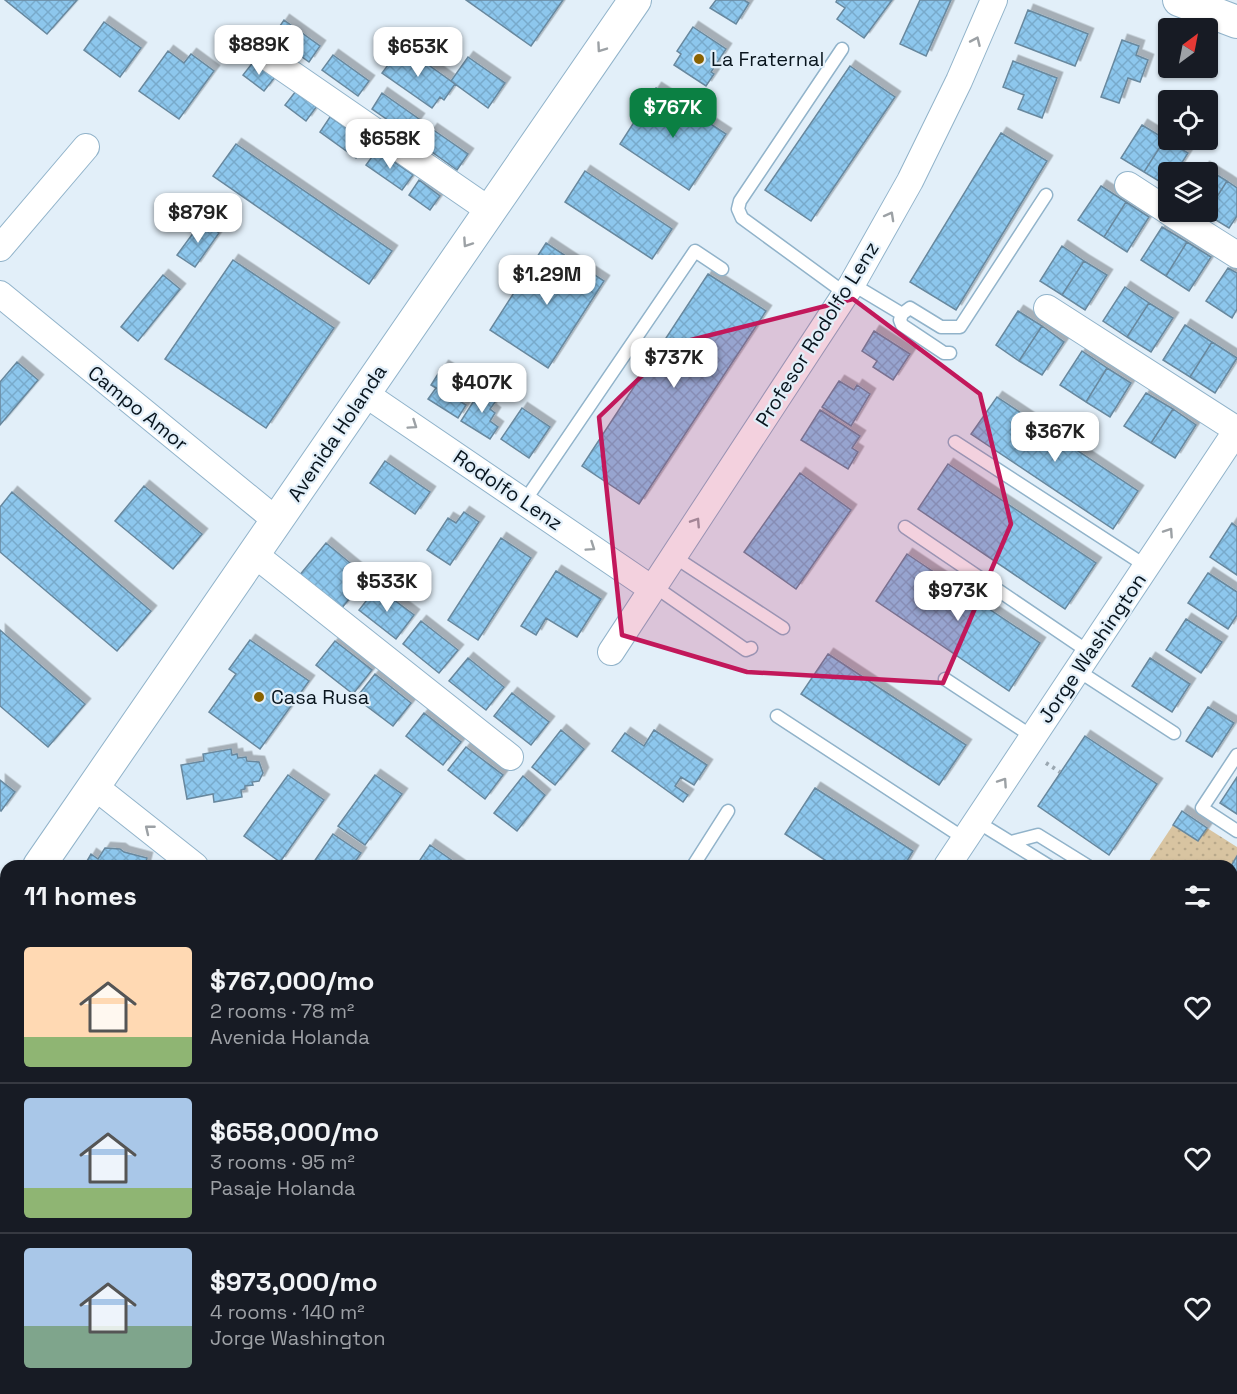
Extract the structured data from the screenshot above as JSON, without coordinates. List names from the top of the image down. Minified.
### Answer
{"streets":{"street":["Profesor Rodolfo Lenz","Campo Amor","Avenida Holanda","Rodolfo Lenz","Jorge Washington"]},"crossings":[["Profesor Rodolfo Lenz","Rodolfo Lenz"],["Campo Amor","Avenida Holanda"],["Avenida Holanda","Rodolfo Lenz"]],"one_way":["Profesor Rodolfo Lenz","Avenida Holanda","Jorge Washington"],"places":["La Fraternal","Casa Rusa"],"north":"top right","page":{"price":["$889K","$653K","$767K","$658K","$879K","$1.29M","$737K","$407K","$367K","$533K","$973K"],"heading":"11 homes","list":[{"name":"$767,000/mo","note":"2 rooms · 78 m² · Avenida Holanda"},{"name":"$658,000/mo","note":"3 rooms · 95 m² · Pasaje Holanda"},{"name":"$973,000/mo","note":"4 rooms · 140 m² · Jorge Washington"}]}}
